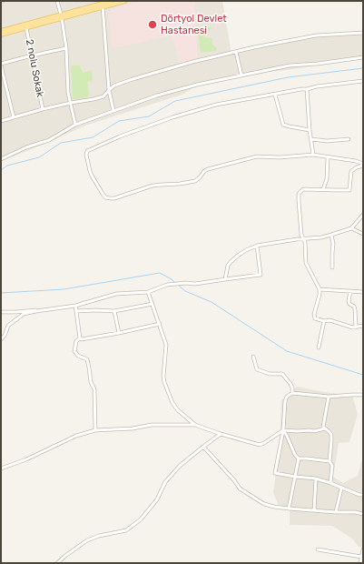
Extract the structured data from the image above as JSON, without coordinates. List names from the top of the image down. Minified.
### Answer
{"streets":{"street":["2 nolu Sokak"]},"places":["Dörtyol Devlet Hastanesi"]}
